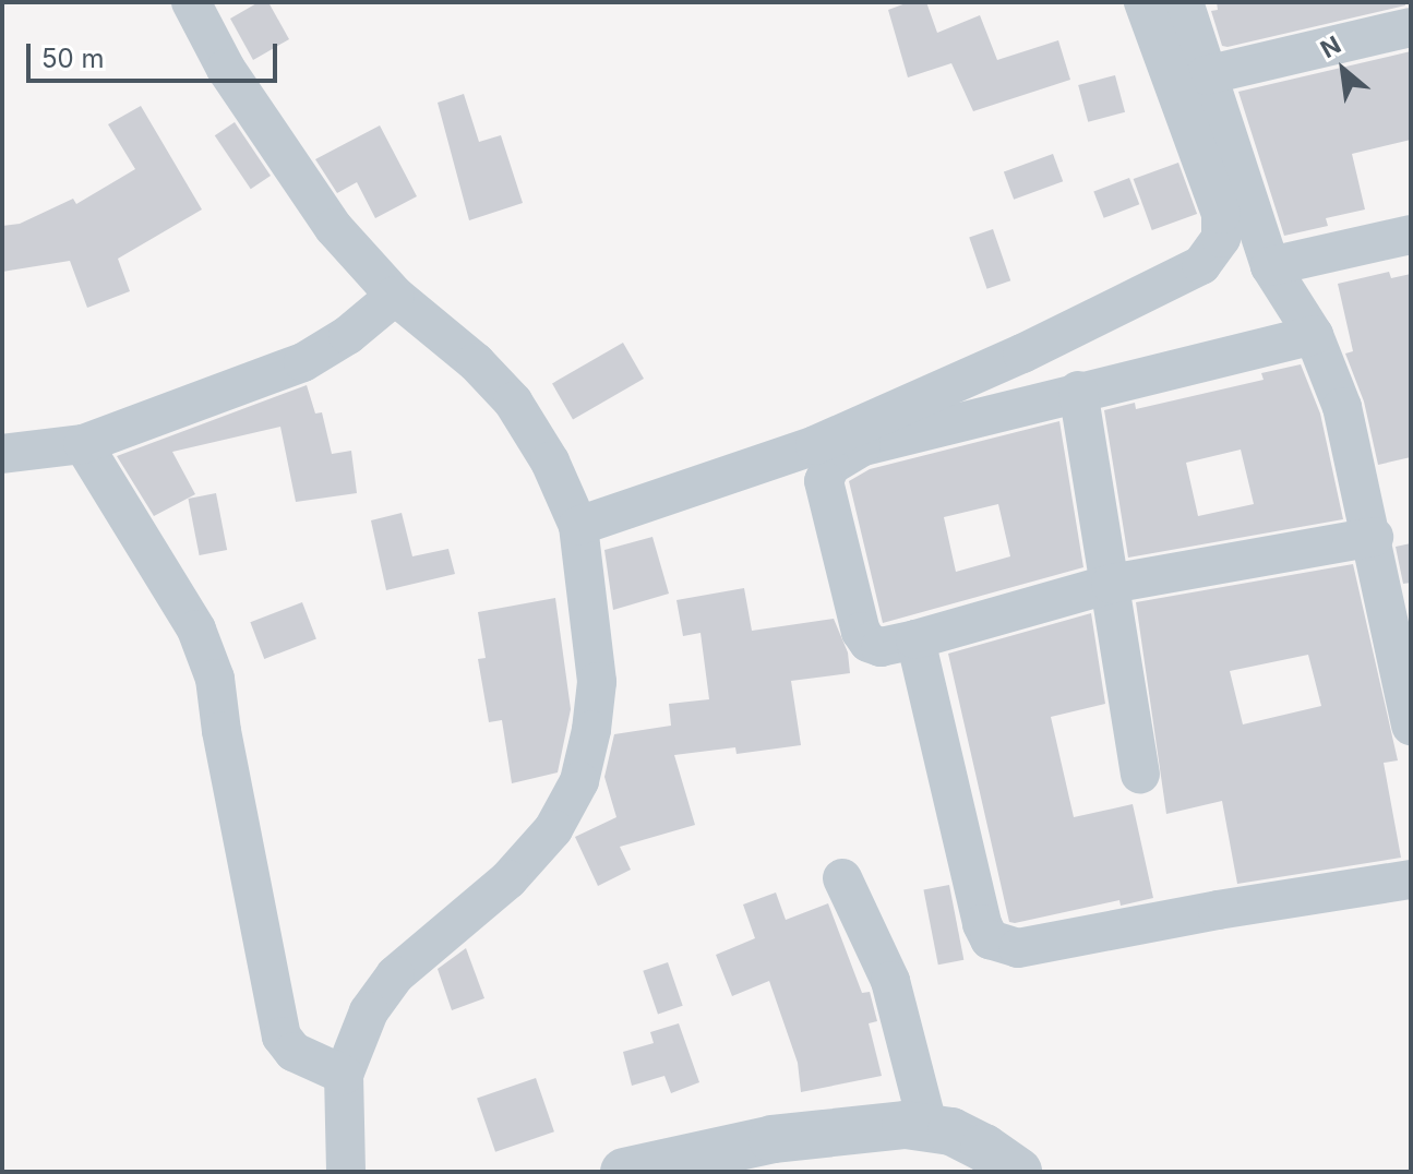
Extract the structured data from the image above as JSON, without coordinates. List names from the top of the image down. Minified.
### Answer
{"scale_bar":"50 m","north":"top left"}
